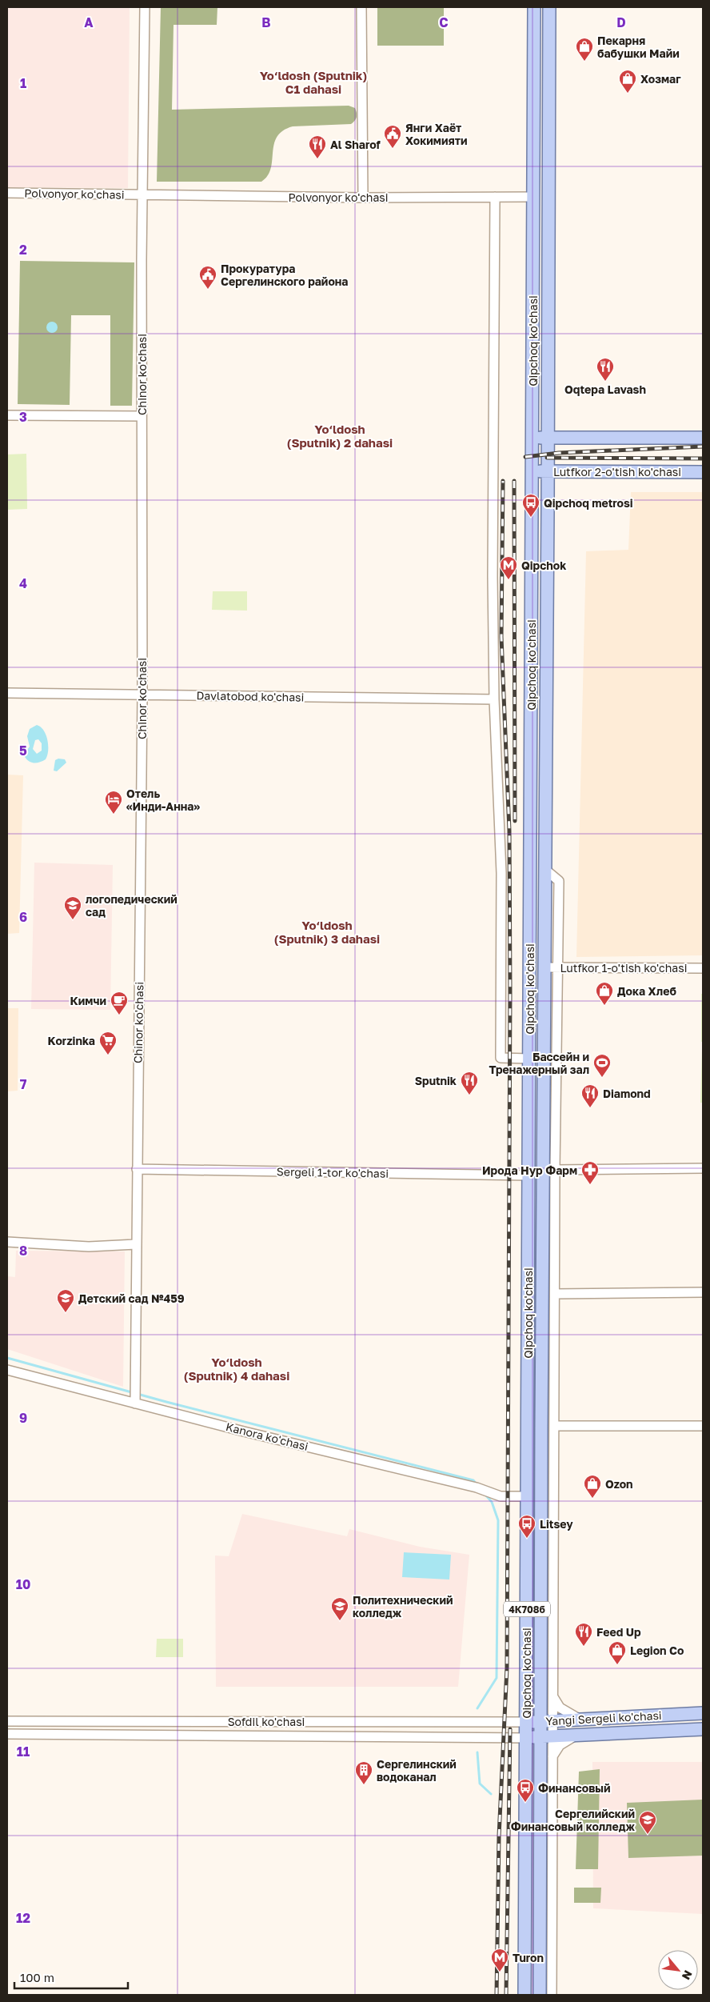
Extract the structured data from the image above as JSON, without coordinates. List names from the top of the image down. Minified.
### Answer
{"streets":{"main road":["Qipchoq ko'chasi","Lutfkor 2-o'tish ko'chasi","4К708б","Yangi Sergeli ko'chasi"],"street":["Polvonyor koʻchasi","Polvonyor ko'chasi","Chinor ko'chasi","Davlatobod ko'chasi","Lutfkor 1-o'tish ko'chasi","Sergeli 1-tor ko'chasi","Kanora ko'chasi","Sofdil ko'chasi"]},"crossings":[["Polvonyor koʻchasi","Polvonyor ko'chasi"],["Polvonyor koʻchasi","Chinor ko'chasi"],["Polvonyor ko'chasi","Qipchoq ko'chasi"],["Polvonyor ko'chasi","Chinor ko'chasi"],["Qipchoq ko'chasi","Lutfkor 2-o'tish ko'chasi"],["Qipchoq ko'chasi","Lutfkor 1-o'tish ko'chasi"],["Qipchoq ko'chasi","Sergeli 1-tor ko'chasi"],["Qipchoq ko'chasi","Kanora ko'chasi"],["Qipchoq ko'chasi","Yangi Sergeli ko'chasi"],["Qipchoq ko'chasi","Sofdil ko'chasi"],["Chinor ko'chasi","Davlatobod ko'chasi"],["Chinor ko'chasi","Sergeli 1-tor ko'chasi"],["Chinor ko'chasi","Kanora ko'chasi"],["Yangi Sergeli ko'chasi","Sofdil ko'chasi"]],"districts":["Yo‘ldosh (Sputnik) C1 dahasi","Yo‘ldosh (Sputnik) 2 dahasi","Yo‘ldosh (Sputnik) 3 dahasi","Yo‘ldosh (Sputnik) 4 dahasi"],"places":{"shop":["Пекарня бабушки Майи","Хозмаг","Дока Хлеб","Ozon","Legion Co"],"public building":["Янги Хаёт Хокимияти","Прокуратура Сергелинского района"],"restaurant":["Al Sharof","Oqtepa Lavash","Sputnik","Diamond","Feed Up"],"bus stop":["Qipchoq metrosi","Litsey","Финансовый"],"metro station":["Qipchok","Turon"],"hotel":["Отель «Инди-Анна»"],"school or university":["логопедический сад","Детский сад №459","Политехнический колледж","Сергелийский Финансовый колледж"],"cafe":["Кимчи"],"supermarket":["Korzinka"],"sports":["Бассейн и Тренажерный зал"],"pharmacy":["Ирода Нур Фарм"],"building":["Сергелинский водоканал"]},"scale_bar":"100 m","north":"bottom right","grid":{"columns":["A","B","C","D"],"rows":["1","2","3","4","5","6","7","8","9","10","11","12"]}}
